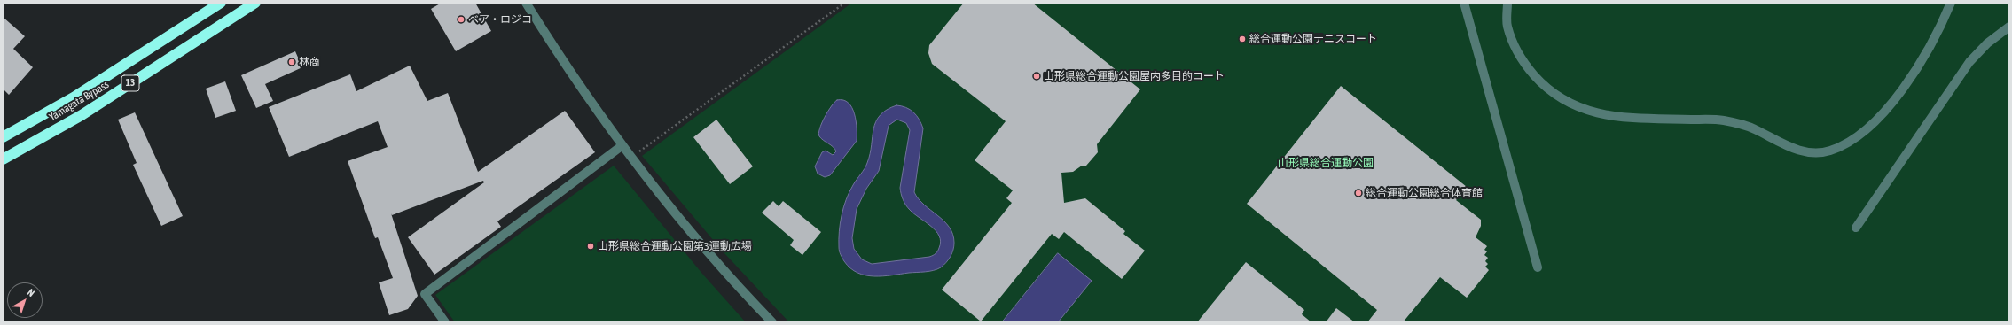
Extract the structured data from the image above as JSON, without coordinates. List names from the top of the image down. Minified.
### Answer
{"streets":{"highway":["13","Yamagata Bypass"]},"parks":["山形県総合運動公園"],"places":["ベア・ロジコ","総合運動公園テニスコート","林商","山形県総合運動公園屋内多目的コート","総合運動公園総合体育館","山形県総合運動公園第3運動広場"],"north":"top right"}
